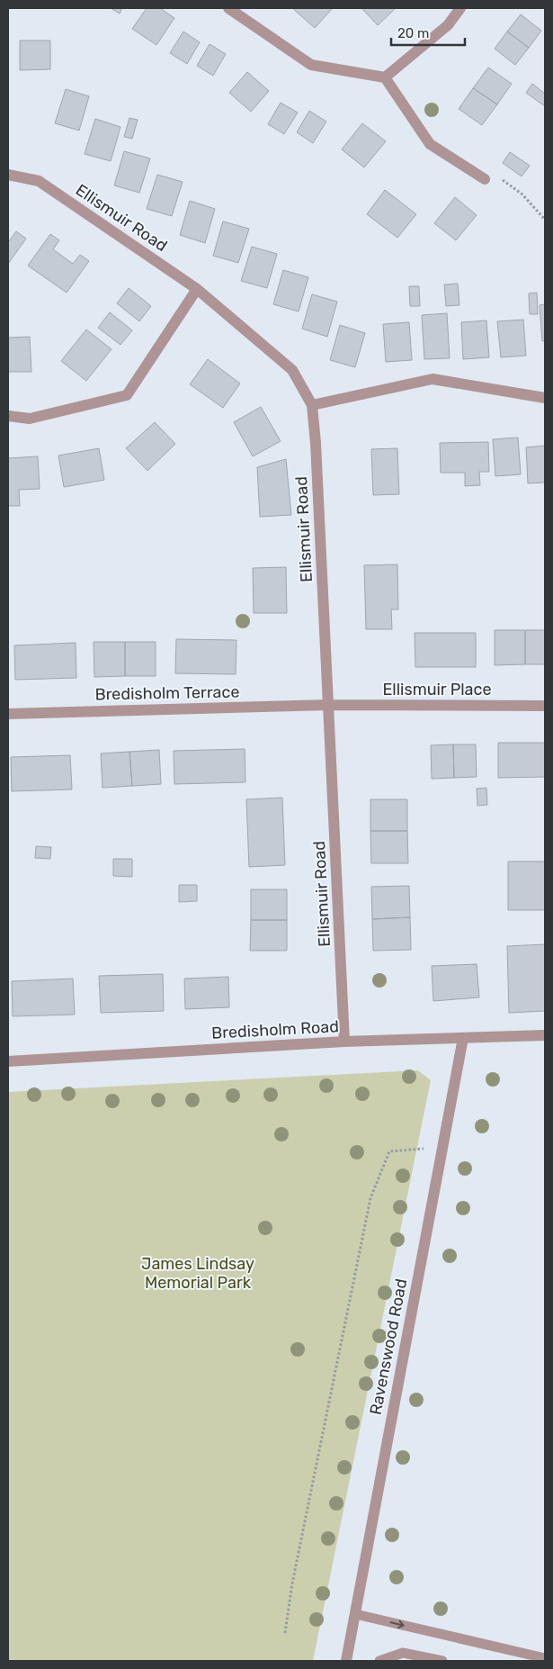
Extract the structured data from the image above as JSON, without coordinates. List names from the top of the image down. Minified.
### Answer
{"streets":{"street":["Ellismuir Road","Ellismuir Place","Bredisholm Terrace","Bredisholm Road","Ravenswood Road"]},"crossings":[["Ellismuir Road","Ellismuir Place"],["Ellismuir Road","Bredisholm Terrace"],["Ellismuir Road","Bredisholm Road"],["Ellismuir Place","Bredisholm Terrace"],["Bredisholm Road","Ravenswood Road"]],"parks":["James Lindsay Memorial Park"],"scale_bar":"20 m"}
